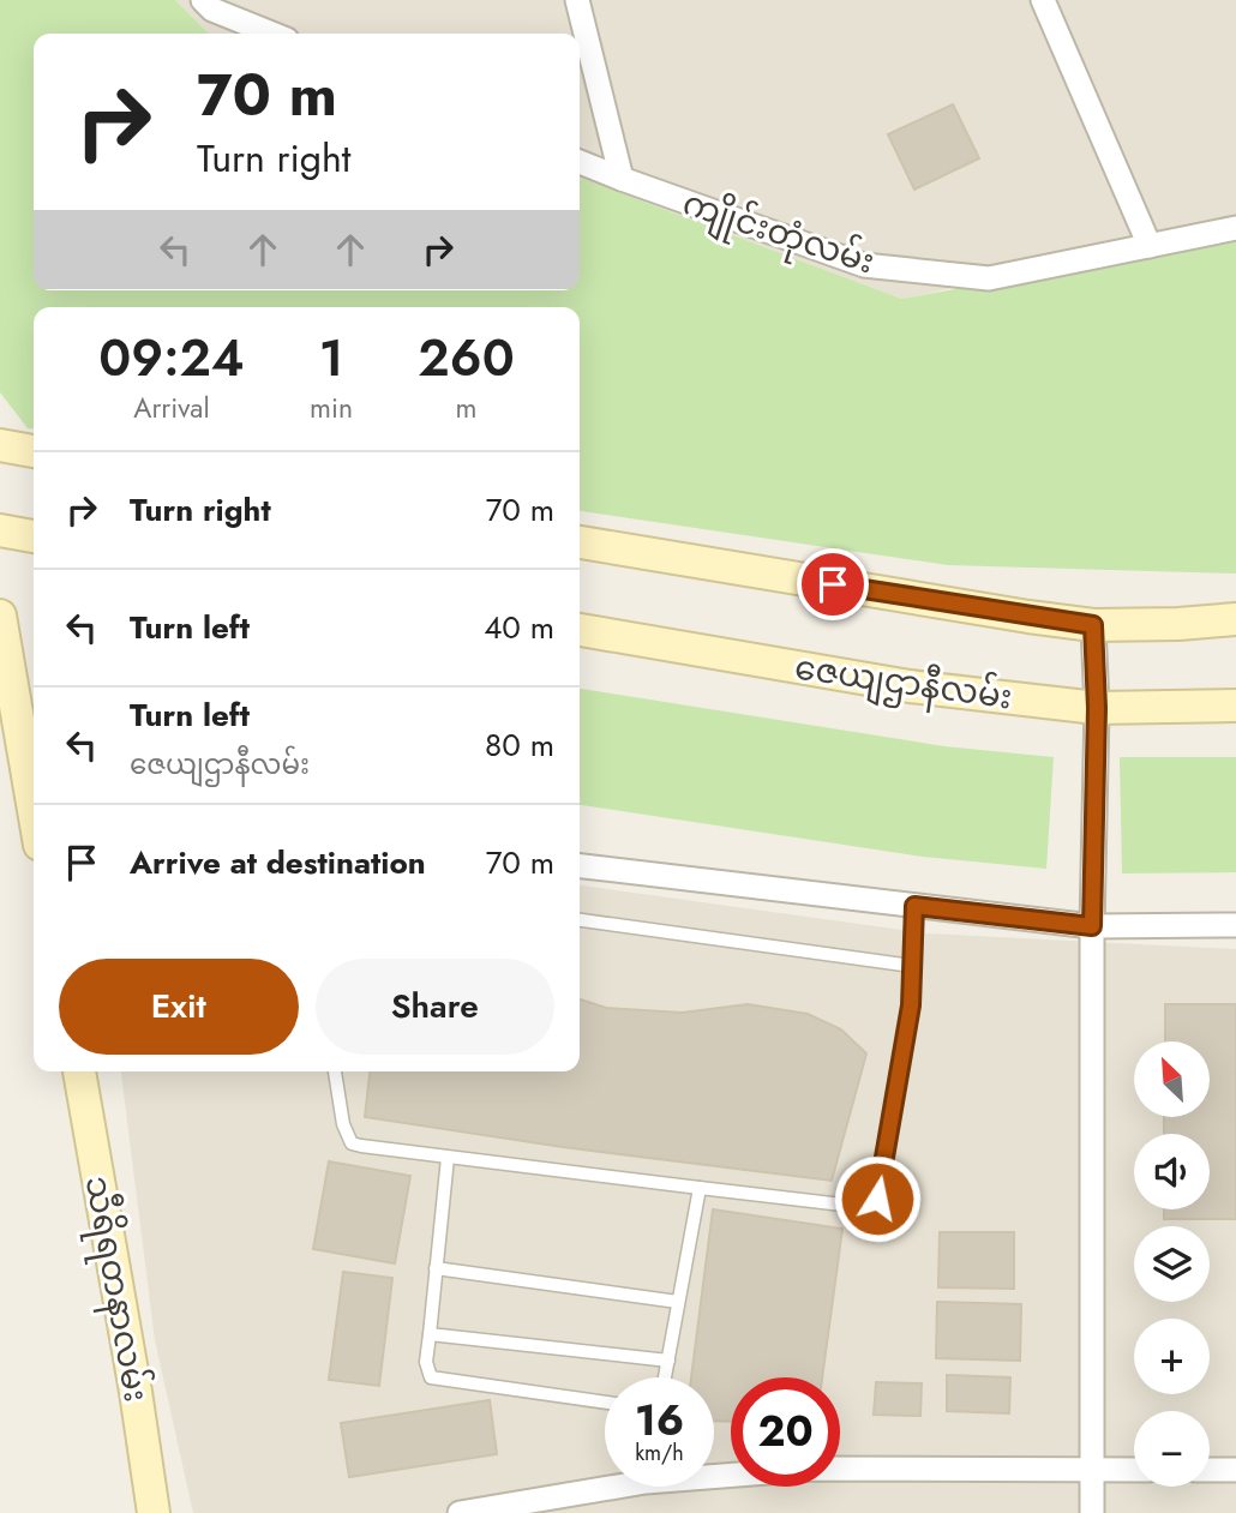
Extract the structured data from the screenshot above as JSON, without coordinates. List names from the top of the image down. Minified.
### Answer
{"streets":{"main road":["ဇေယျဌာနီလမ်း","သီရိရတနာလမ်း"],"street":["ကျိုင်းတုံလမ်း"]},"north":"top left","page":{"turn":["70 m","Turn right"],"eta":["09:24","Arrival","1","min","260","m"],"list":[{"name":"Turn right","value":"70 m"},{"name":"Turn left","value":"40 m"},{"name":"Turn left","note":"ဇေယျဌာနီလမ်း","value":"80 m"},{"name":"Arrive at destination","value":"70 m"}],"buttons":["Exit","Share"],"map_buttons":["+","−"],"speed":"16 km/h","limit":"20"}}
